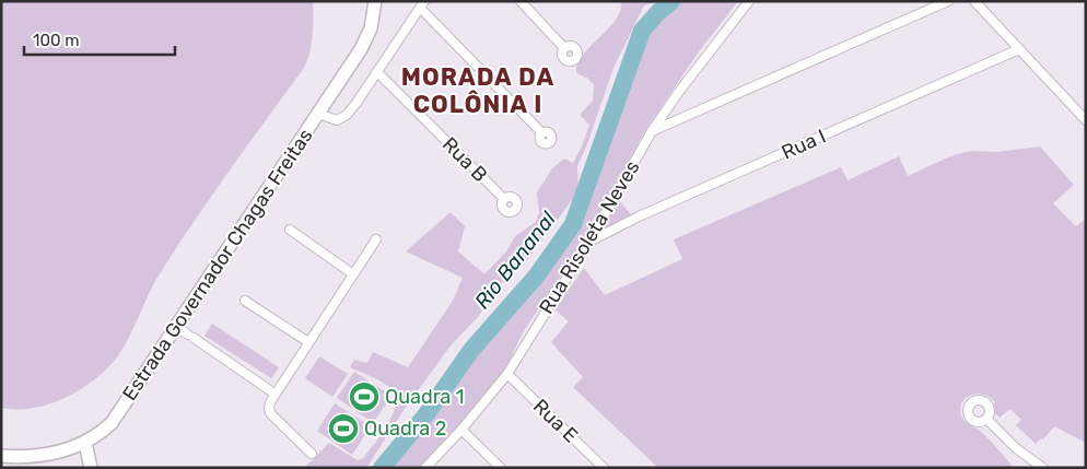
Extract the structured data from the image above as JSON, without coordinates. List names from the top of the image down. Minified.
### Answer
{"streets":{"main road":["Estrada Governador Chagas Freitas"],"street":["Rua I","Rua B","Rua Risoleta Neves","Rua E"]},"crossings":[["Rua I","Rua Risoleta Neves"],["Rua Risoleta Neves","Rua E"]],"districts":["MORADA DA COLÔNIA I"],"water":["Rio Bananal"],"places":{"sports":["Quadra 1","Quadra 2"]},"scale_bar":"100 m"}
